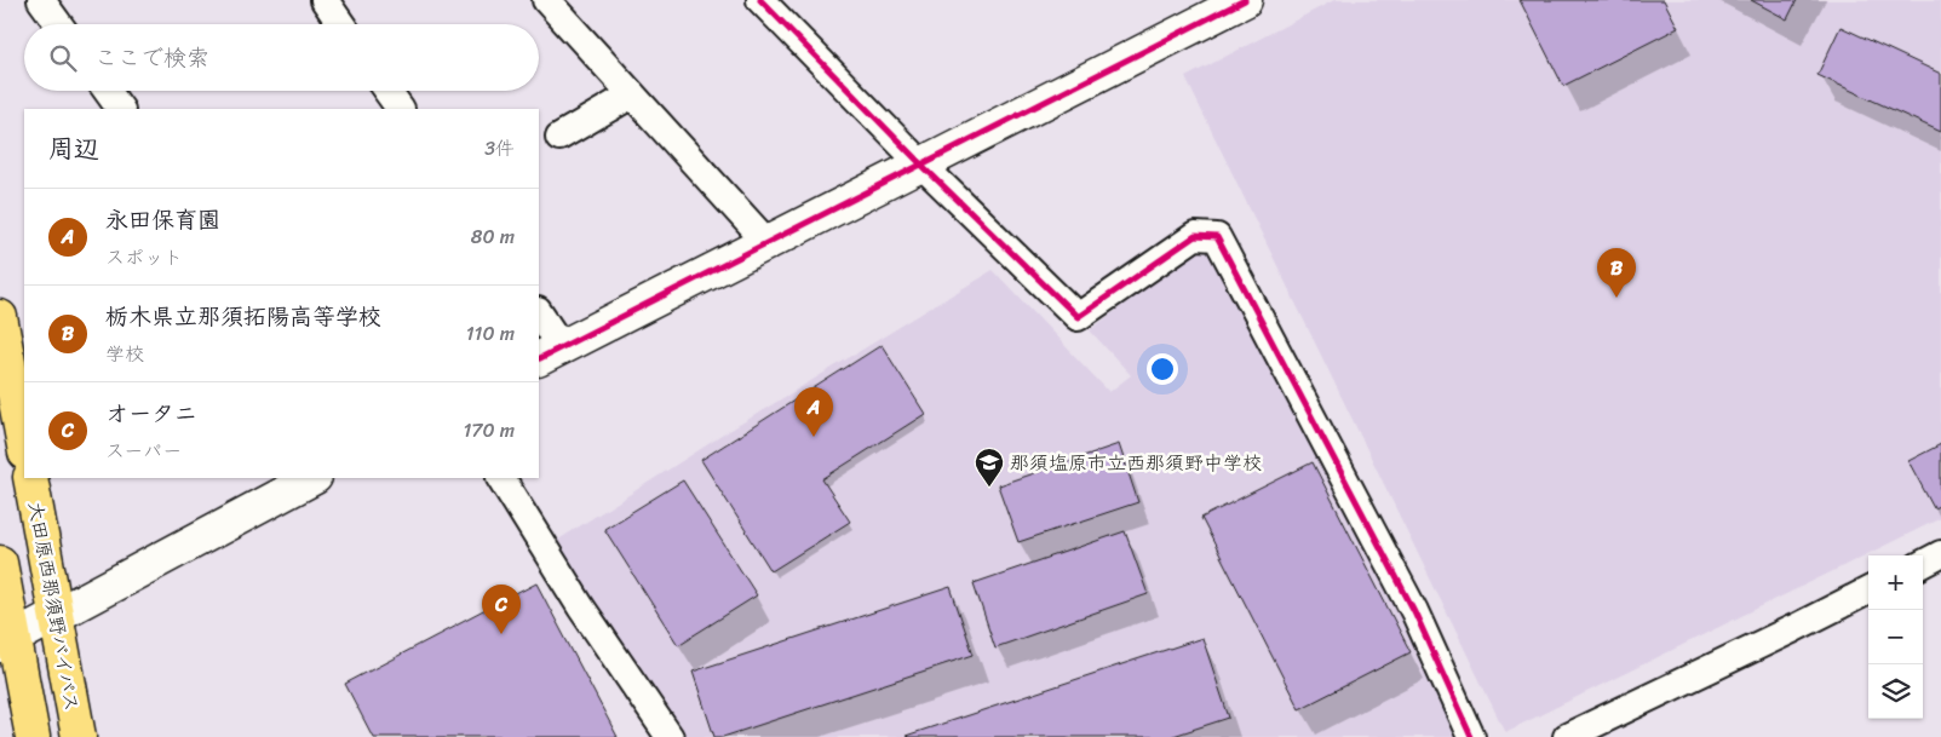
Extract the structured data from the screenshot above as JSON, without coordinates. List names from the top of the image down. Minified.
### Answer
{"streets":{"highway":["大田原西那須野バイパス"]},"places":{"school or university":["那須塩原市立西那須野中学校"]},"page":{"search":"ここで検索","heading":["周辺","3件"],"list":[{"mark":"A","name":"永田保育園","note":"スポット","value":"80 m"},{"mark":"B","name":"栃木県立那須拓陽高等学校","note":"学校","value":"110 m"},{"mark":"C","name":"オータニ","note":"スーパー","value":"170 m"}],"pins":["B","A","C"],"map_buttons":["+","−"]}}
